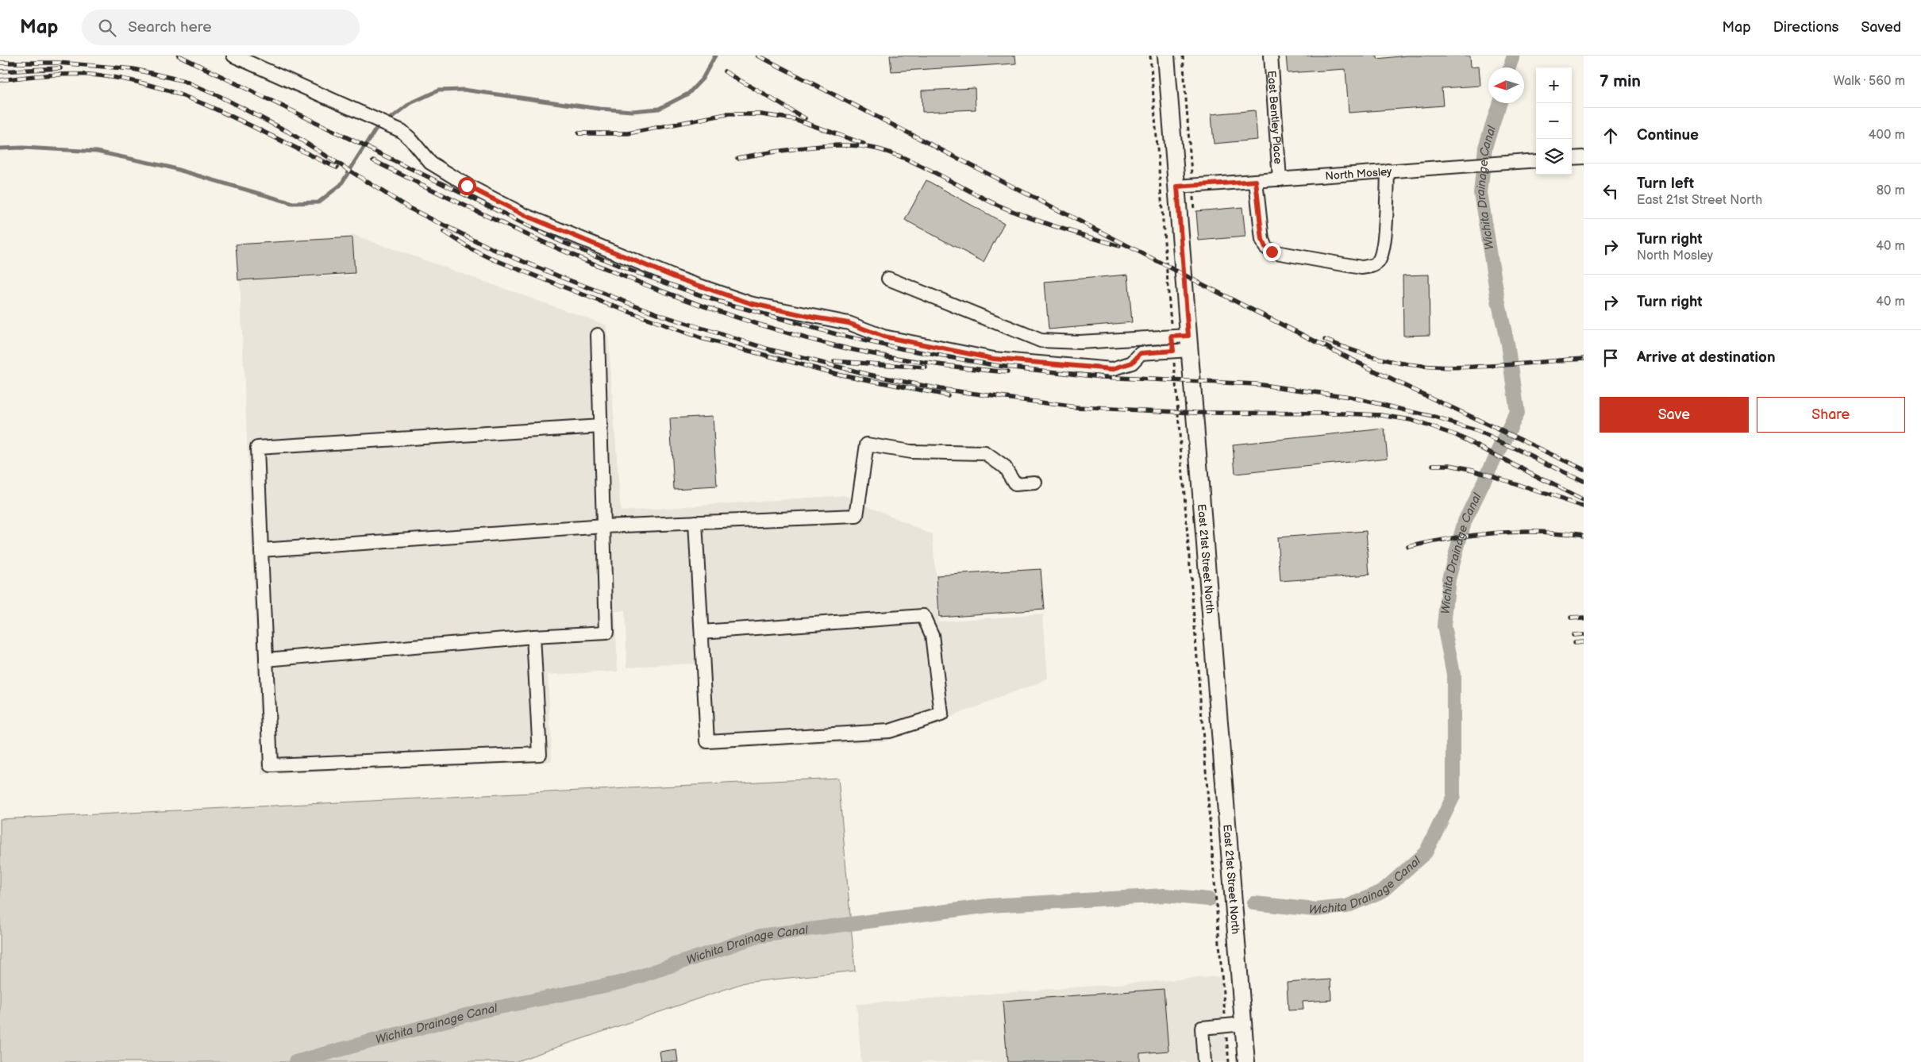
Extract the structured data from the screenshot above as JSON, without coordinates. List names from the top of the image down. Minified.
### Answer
{"streets":{"main road":["East 21st Street North"],"street":["East Bentley Place","North Mosley"]},"crossings":[["East Bentley Place","North Mosley"],["North Mosley","East 21st Street North"]],"water":["Wichita Drainage Canal"],"north":"left","page":{"header":"Map","search":"Search here","nav":["Map","Directions","Saved"],"heading":["7 min","Walk · 560 m"],"map_buttons":["+","−"],"list":[["Continue","400 m"],["Turn left","East 21st Street North","80 m"],["Turn right","North Mosley","40 m"],["Turn right","40 m"],"Arrive at destination"],"buttons":["Save","Share"]}}
